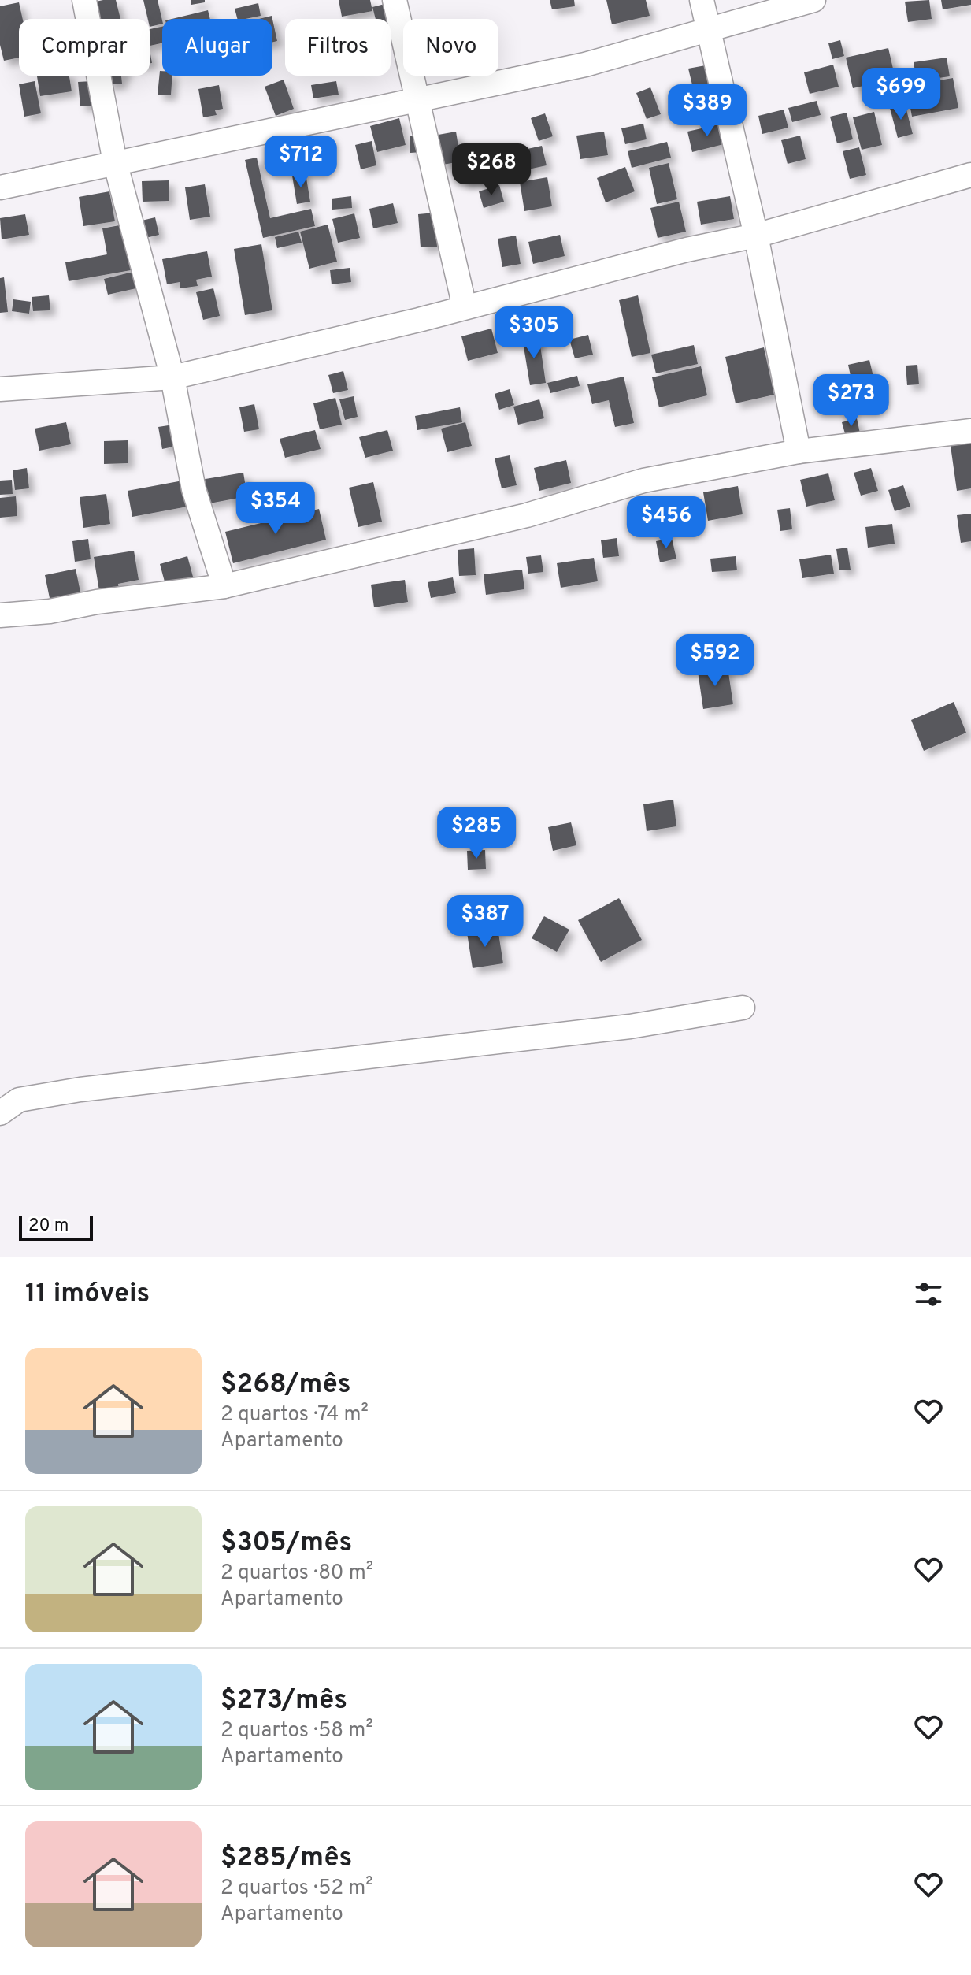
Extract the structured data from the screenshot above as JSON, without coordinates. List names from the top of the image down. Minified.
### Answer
{"scale_bar":"20 m","page":{"chip":["Comprar","Alugar","Filtros","Novo"],"price":["$699","$389","$712","$268","$305","$273","$354","$456","$592","$285","$387"],"scale":"20 m","heading":"11 imóveis","list":[{"name":"$268/mês","note":"2 quartos · 74 m² · Apartamento"},{"name":"$305/mês","note":"2 quartos · 80 m² · Apartamento"},{"name":"$273/mês","note":"2 quartos · 58 m² · Apartamento"},{"name":"$285/mês","note":"2 quartos · 52 m² · Apartamento"}]}}
